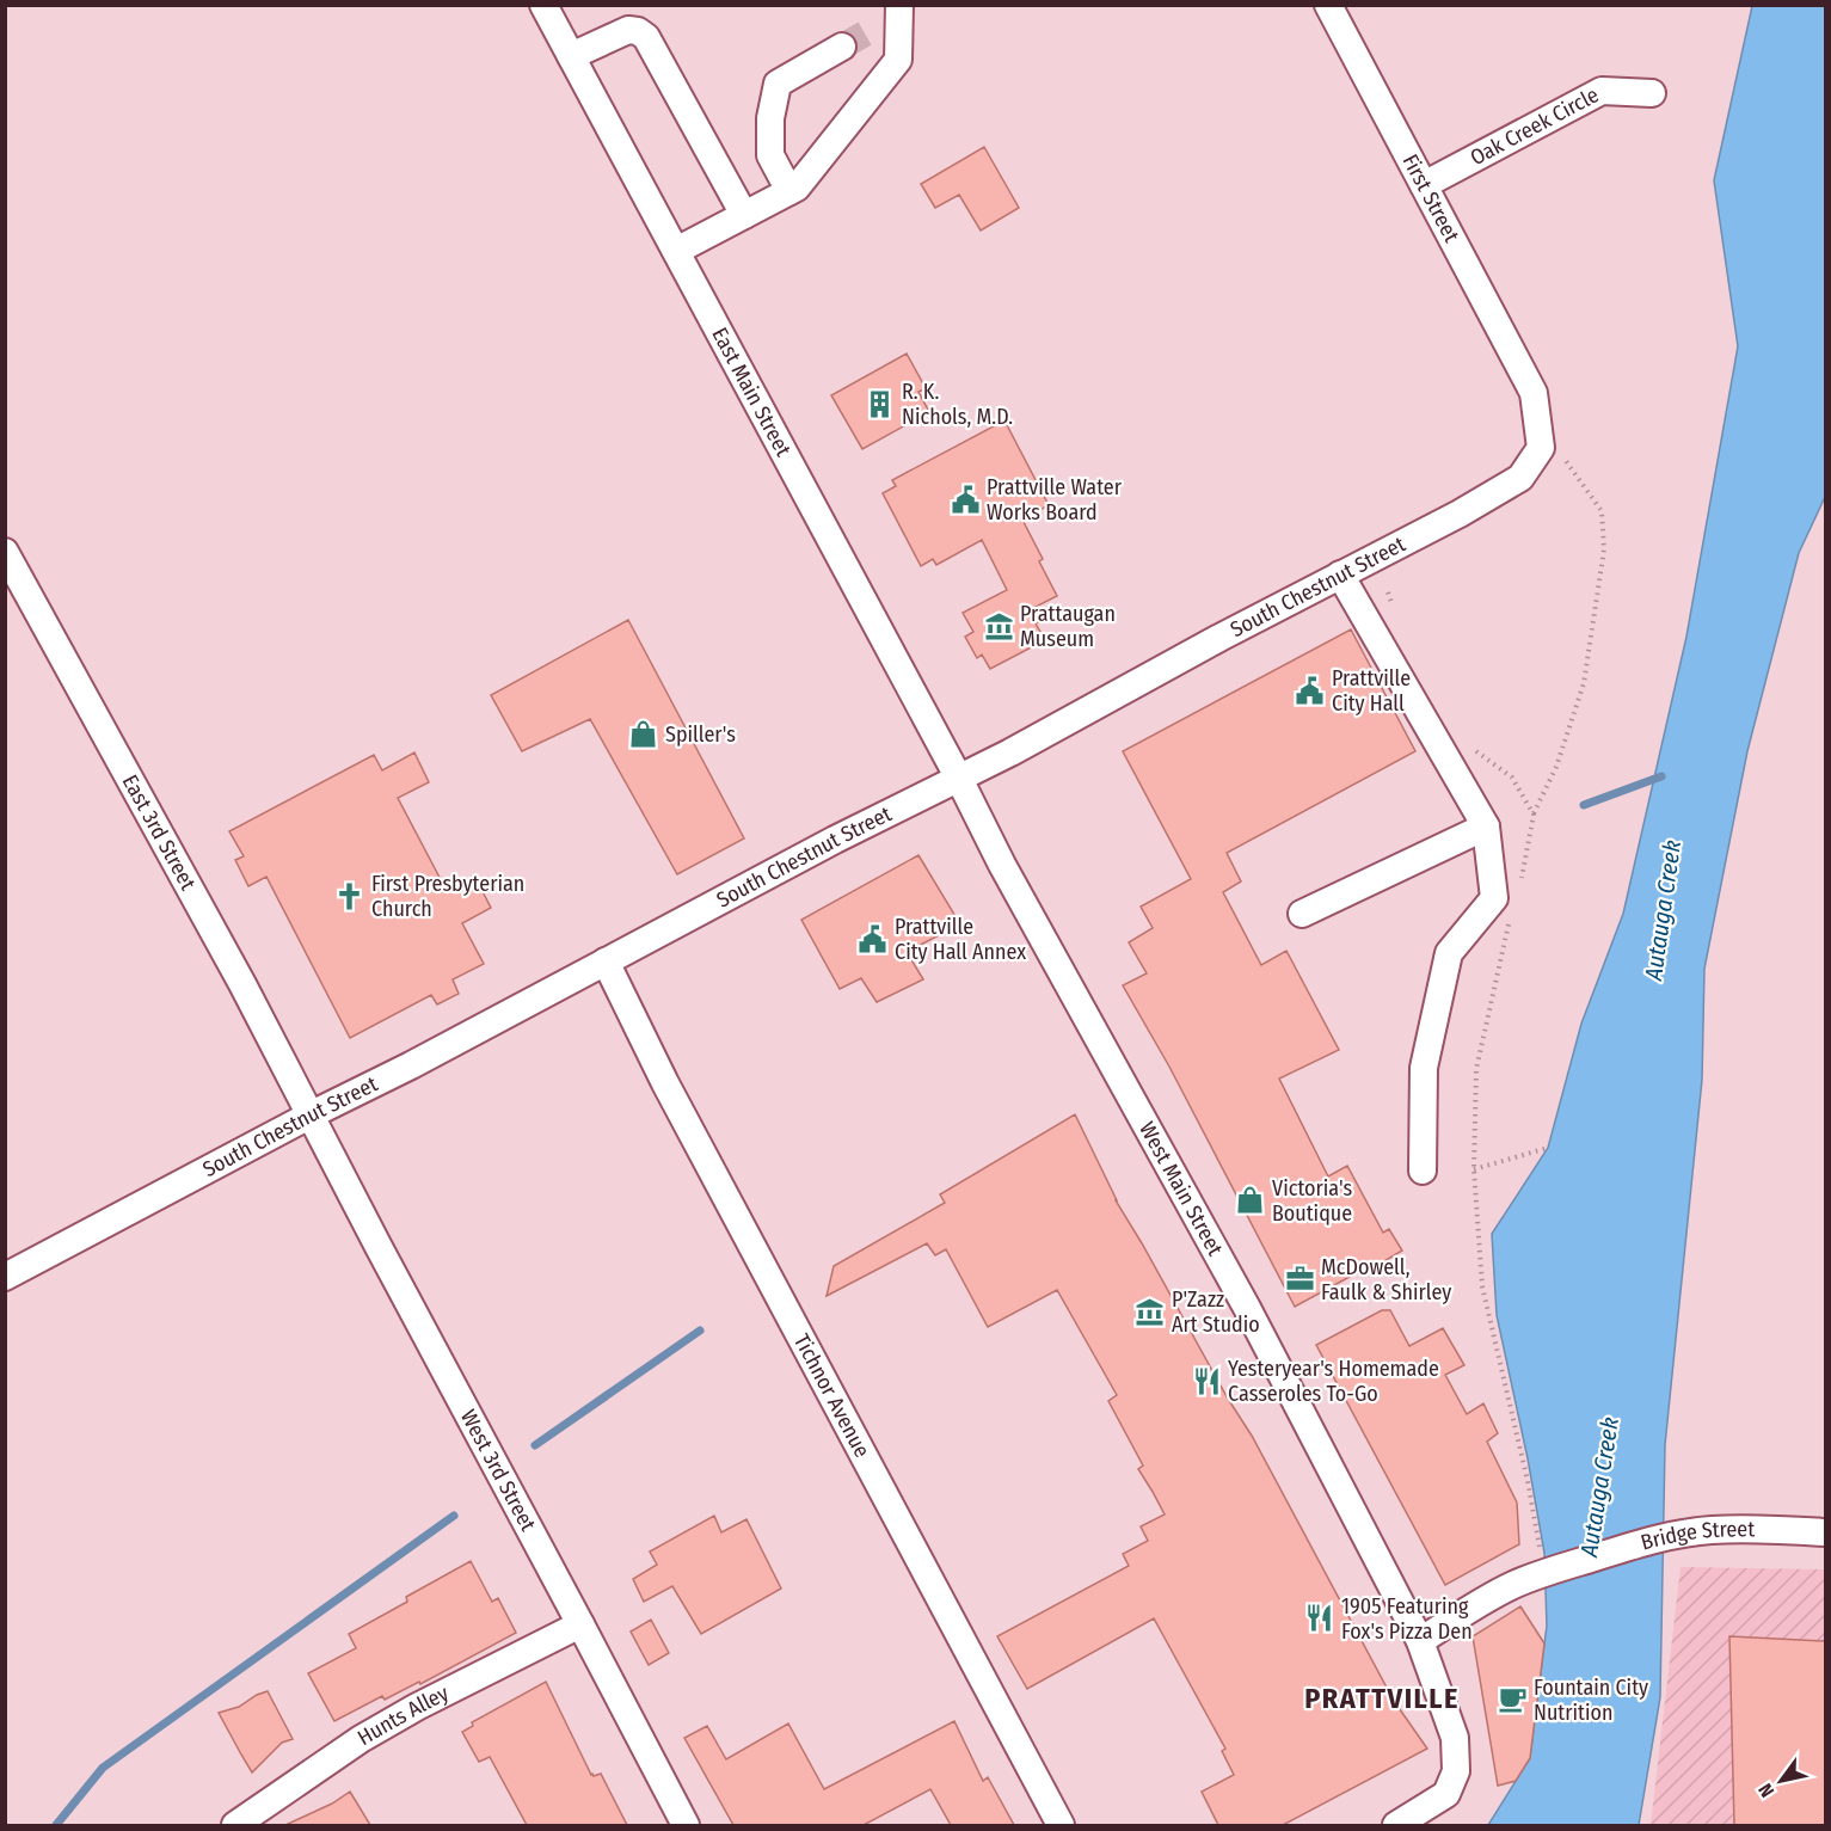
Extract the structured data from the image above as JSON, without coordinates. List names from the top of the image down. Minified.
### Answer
{"streets":{"street":["Oak Creek Circle","First Street","East Main Street","South Chestnut Street","East 3rd Street","West Main Street","Tichnor Avenue","West 3rd Street","Bridge Street","Hunts Alley"]},"crossings":[["Oak Creek Circle","First Street"],["First Street","South Chestnut Street"],["East Main Street","South Chestnut Street"],["East Main Street","West Main Street"],["South Chestnut Street","East 3rd Street"],["South Chestnut Street","West Main Street"],["South Chestnut Street","Tichnor Avenue"],["South Chestnut Street","West 3rd Street"],["East 3rd Street","West 3rd Street"],["West Main Street","Bridge Street"],["West 3rd Street","Hunts Alley"]],"districts":["PRATTVILLE"],"water":["Autauga Creek"],"places":{"building":["R. K. Nichols, M.D."],"public building":["Prattville Water Works Board","Prattville City Hall","Prattville City Hall Annex"],"museum":["Prattaugan Museum","P'Zazz Art Studio"],"shop":["Spiller's","Victoria's Boutique"],"church":["First Presbyterian Church"],"office":["McDowell, Faulk & Shirley"],"restaurant":["Yesteryear's Homemade Casseroles To-Go","1905 Featuring Fox's Pizza Den"],"cafe":["Fountain City Nutrition"]},"north":"bottom left"}
